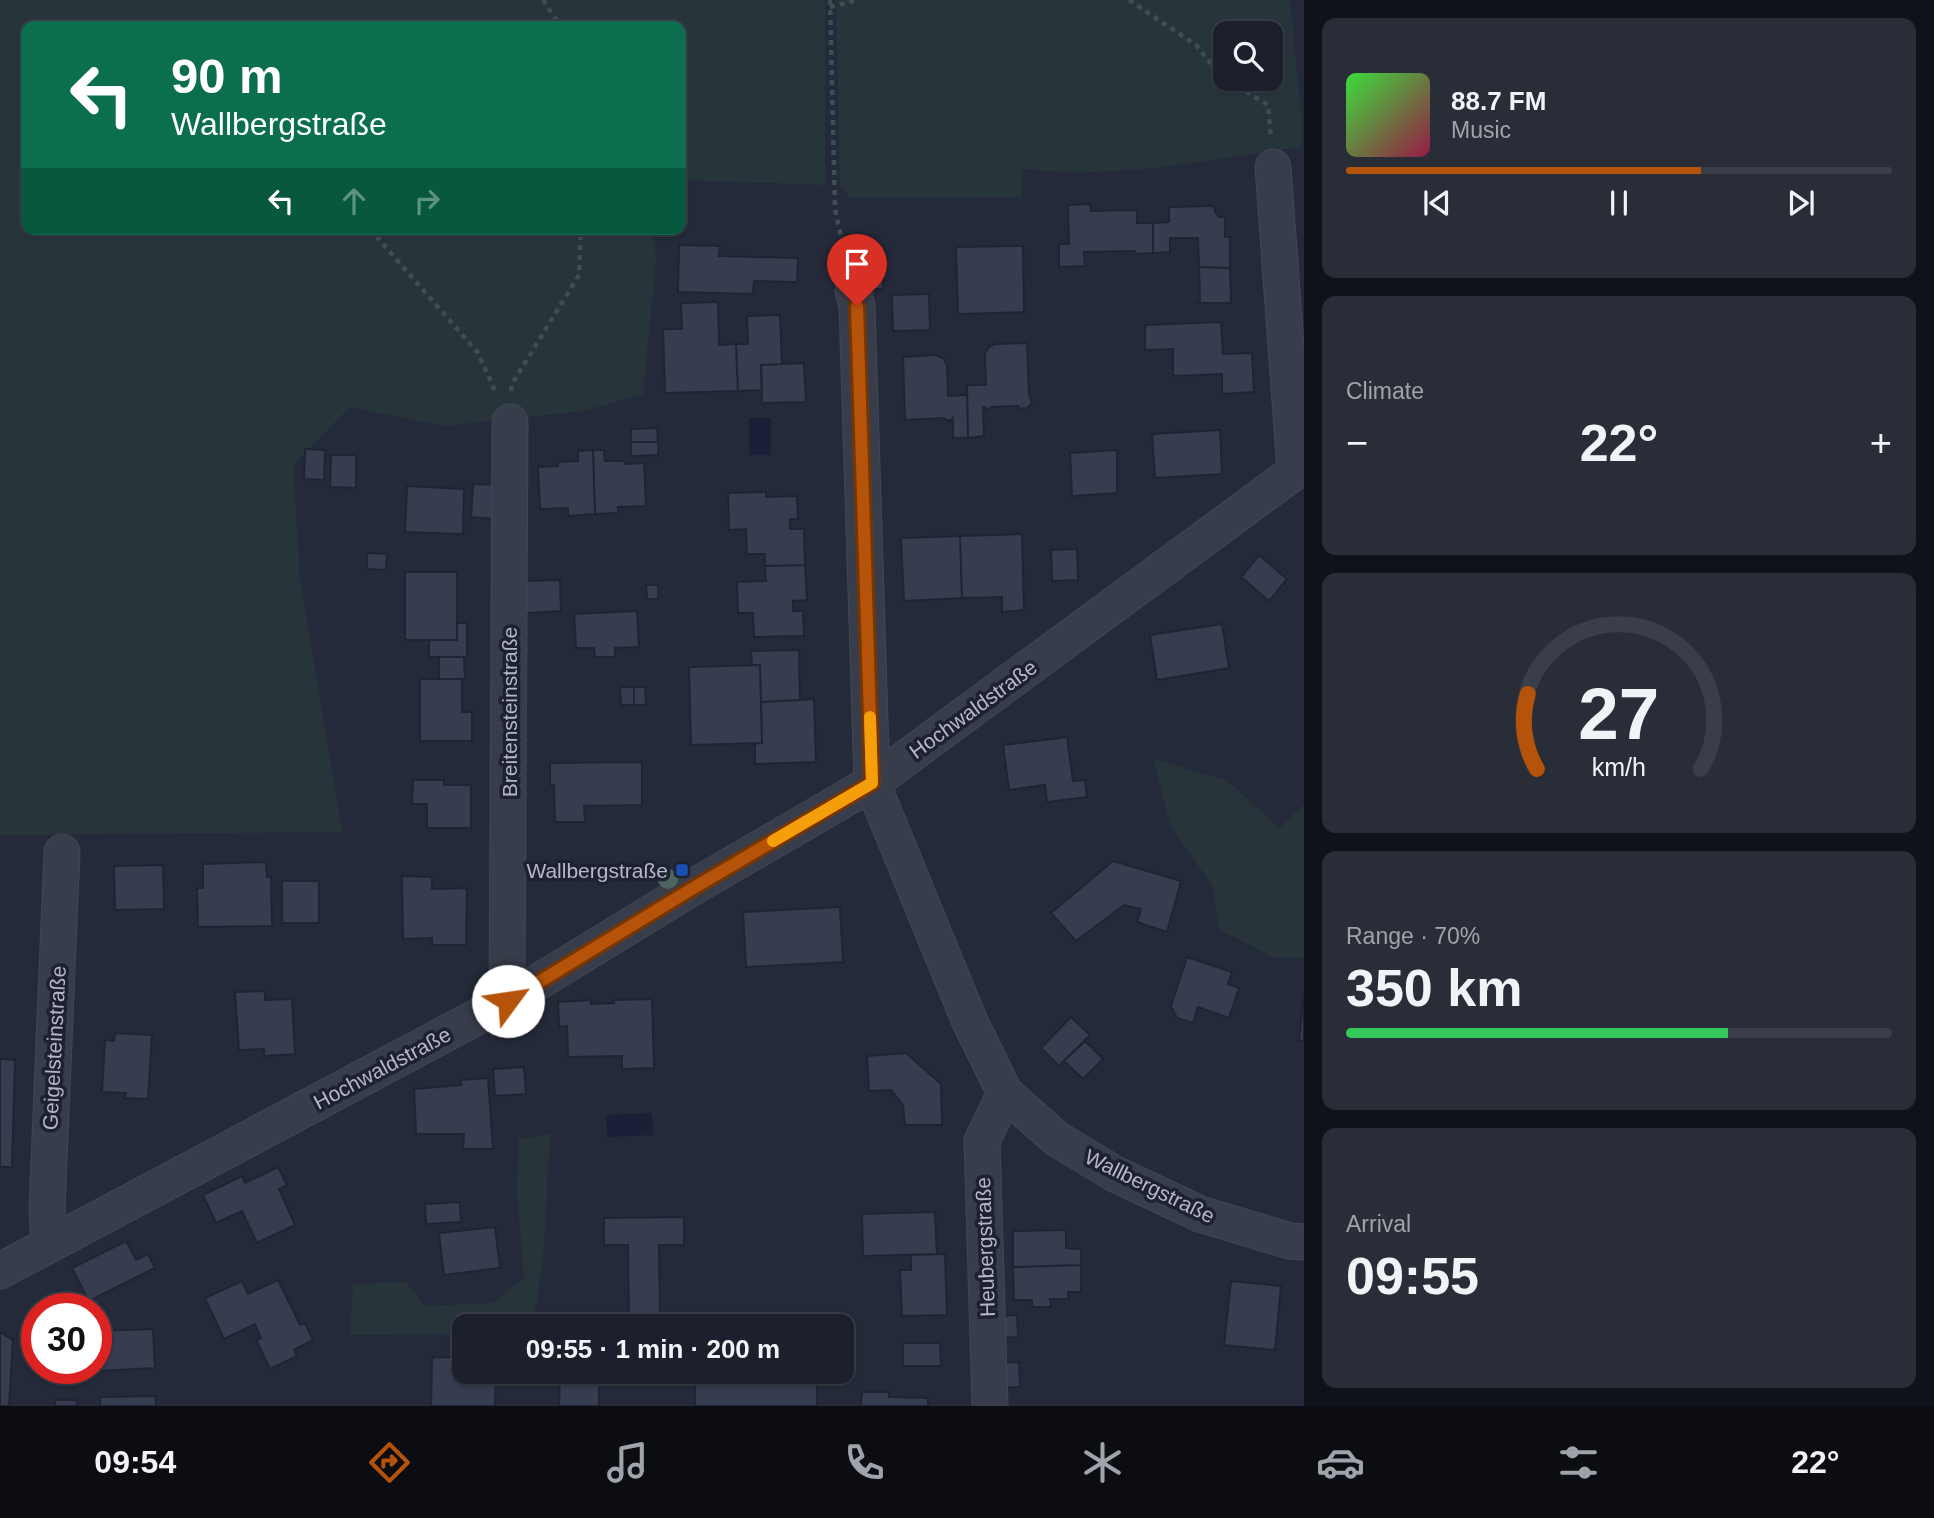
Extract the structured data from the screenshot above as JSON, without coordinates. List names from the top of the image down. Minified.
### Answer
{"streets":{"street":["Hochwaldstraße","Breitensteinstraße","Geigelsteinstraße","Wallbergstraße","Heubergstraße"]},"crossings":[["Hochwaldstraße","Breitensteinstraße"],["Hochwaldstraße","Geigelsteinstraße"],["Hochwaldstraße","Wallbergstraße"],["Wallbergstraße","Heubergstraße"]],"places":{"transit":["Wallbergstraße"]},"page":{"turn":["90 m","Wallbergstraße"],"song":["88.7 FM","Music"],"tile":["Climate",["Range · 70%","350 km"],["Arrival","09:55"]],"heat":["−","22°","+"],"limit":"30","trip":"09:55 · 1 min · 200 m","tabs":["09:54","22°"],"gauge":["27","km/h"]}}
